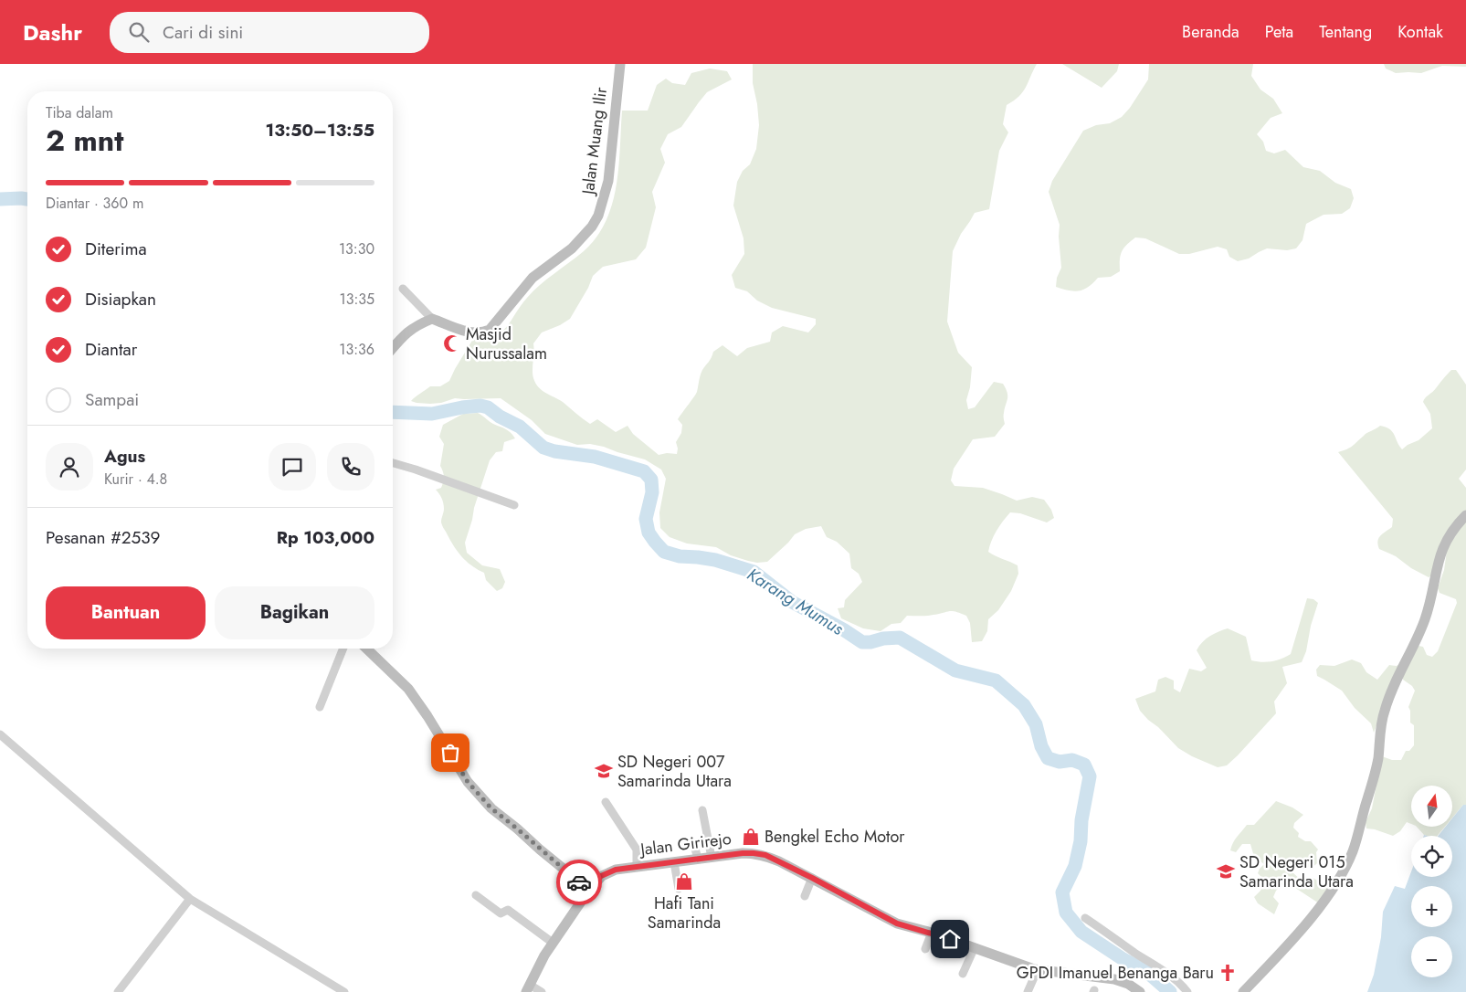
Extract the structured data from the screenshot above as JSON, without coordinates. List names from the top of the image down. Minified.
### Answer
{"streets":{"main road":["Jalan Muang Ilir","Jalan Girirejo"]},"water":["Karang Mumus"],"places":{"mosque":["Masjid Nurussalam"],"school or university":["SD Negeri 007 Samarinda Utara","SD Negeri 015 Samarinda Utara"],"shop":["Bengkel Echo Motor","Hafi Tani Samarinda"],"church":["GPDI Imanuel Benanga Baru"]},"north":"top","page":{"header":"Dashr","search":"Cari di sini","nav":["Beranda","Peta","Tentang","Kontak"],"heading":["2 mnt","Tiba dalam","13:50–13:55"],"panel":["Agus","Kurir · 4.8","Pesanan #2539","Rp 103,000"],"bar":"Diantar · 360 m","list":[["Diterima","13:30"],["Disiapkan","13:35"],["Diantar","13:36"],"Sampai"],"buttons":["Bantuan","Bagikan"],"map_buttons":["+","−"]}}
